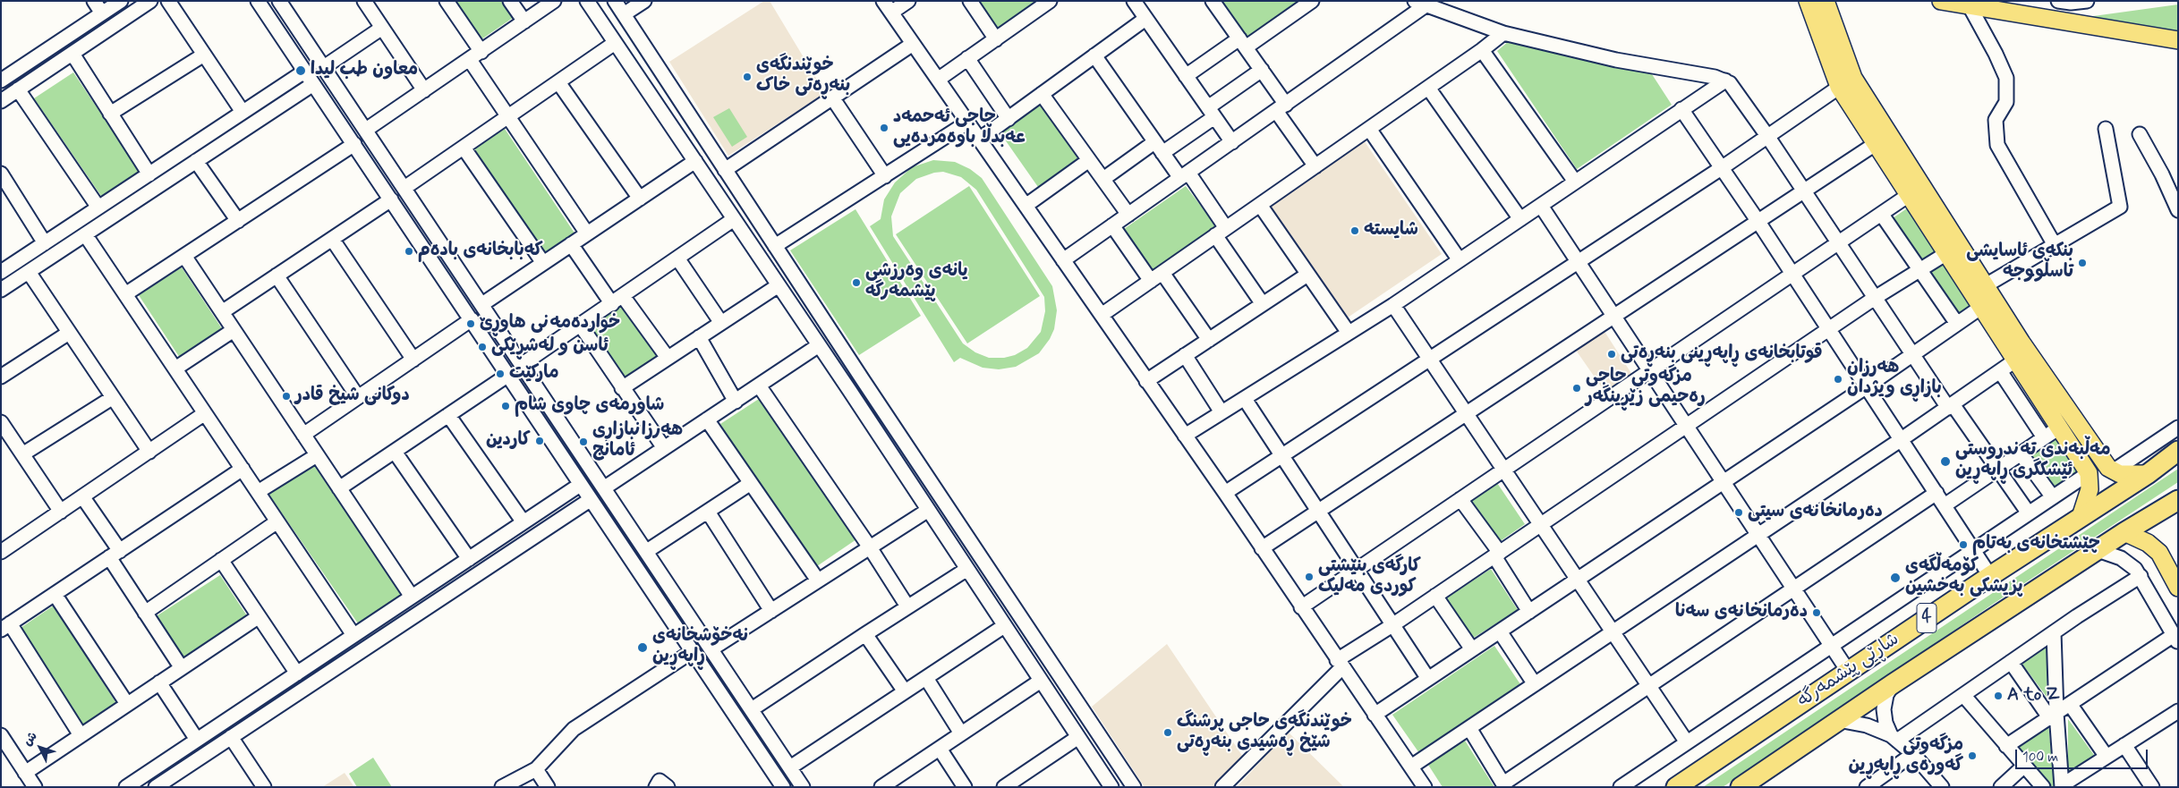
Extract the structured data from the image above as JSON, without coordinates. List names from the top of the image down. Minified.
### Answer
{"streets":{"highway":["4","شاڕێی پێشمەرگە"]},"places":["معاون طب لیدا","خوێندنگەی بنەڕەتی خاک","حاجی ئەحمەد عەبدڵا باوەمردەیی","شایستە","کەبابخانەی بادەم","بنکەی ئاسایشی تاسڵووجە","یانەی وەرزشی پێشمەرگە","خواردەمەنی هاوڕێ","ئاسن و لەشڕێکی","قوتابخانەی ڕاپەڕینی بنەڕەتی","مارکێت","ھەرزان بازاڕی ویژدان","مزگەوتی حاجی رەحیمی زێڕینگەر","دوکانی شیخ قادر","شاورمەی چاوی شام","كاردين","هەرزانبازاڕی ئامانج","مەڵبەندی تەندروستی ئێشکگری ڕاپەڕین","دەرمانخانەی سیتی","چێشتخانەی بەتام","کارگەی بنێشتی کوردی مەلیک","کۆمەڵگەی پزیشکی بەخشین","دەرمانخانەی سەنا","نەخۆشخانەی ڕاپەڕین","A to Z","خوێندنگەی حاجی پرشنگ شێخ ڕەشیدی بنەڕەتی","مزگەوتی گەورەی ڕاپەڕین"],"scale_bar":"100 m","north":"top left"}
